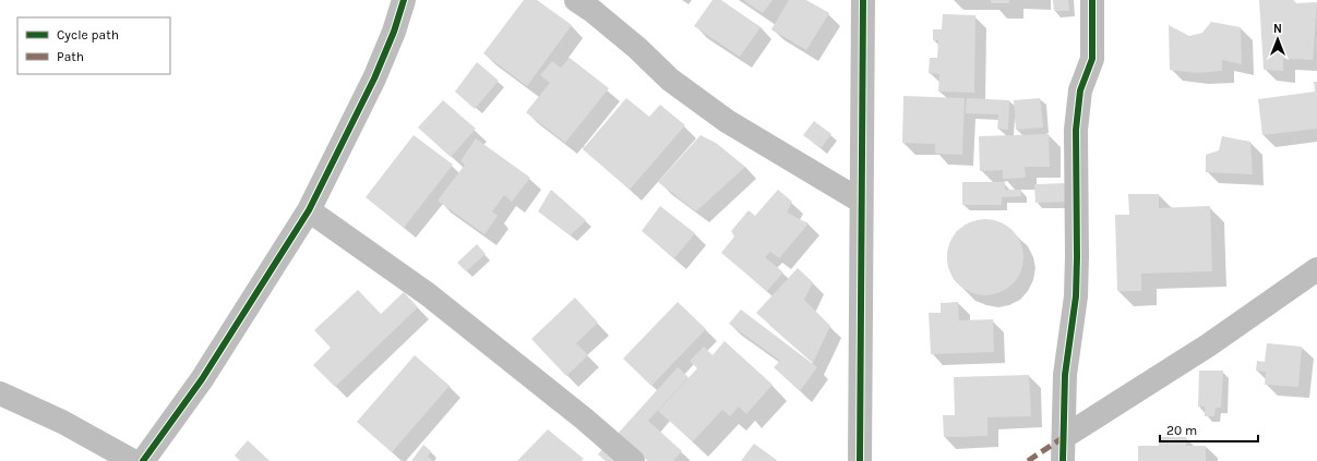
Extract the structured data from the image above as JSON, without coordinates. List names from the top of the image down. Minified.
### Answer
{"legend":["Cycle path","Path"],"scale_bar":"20 m","north":"top"}
